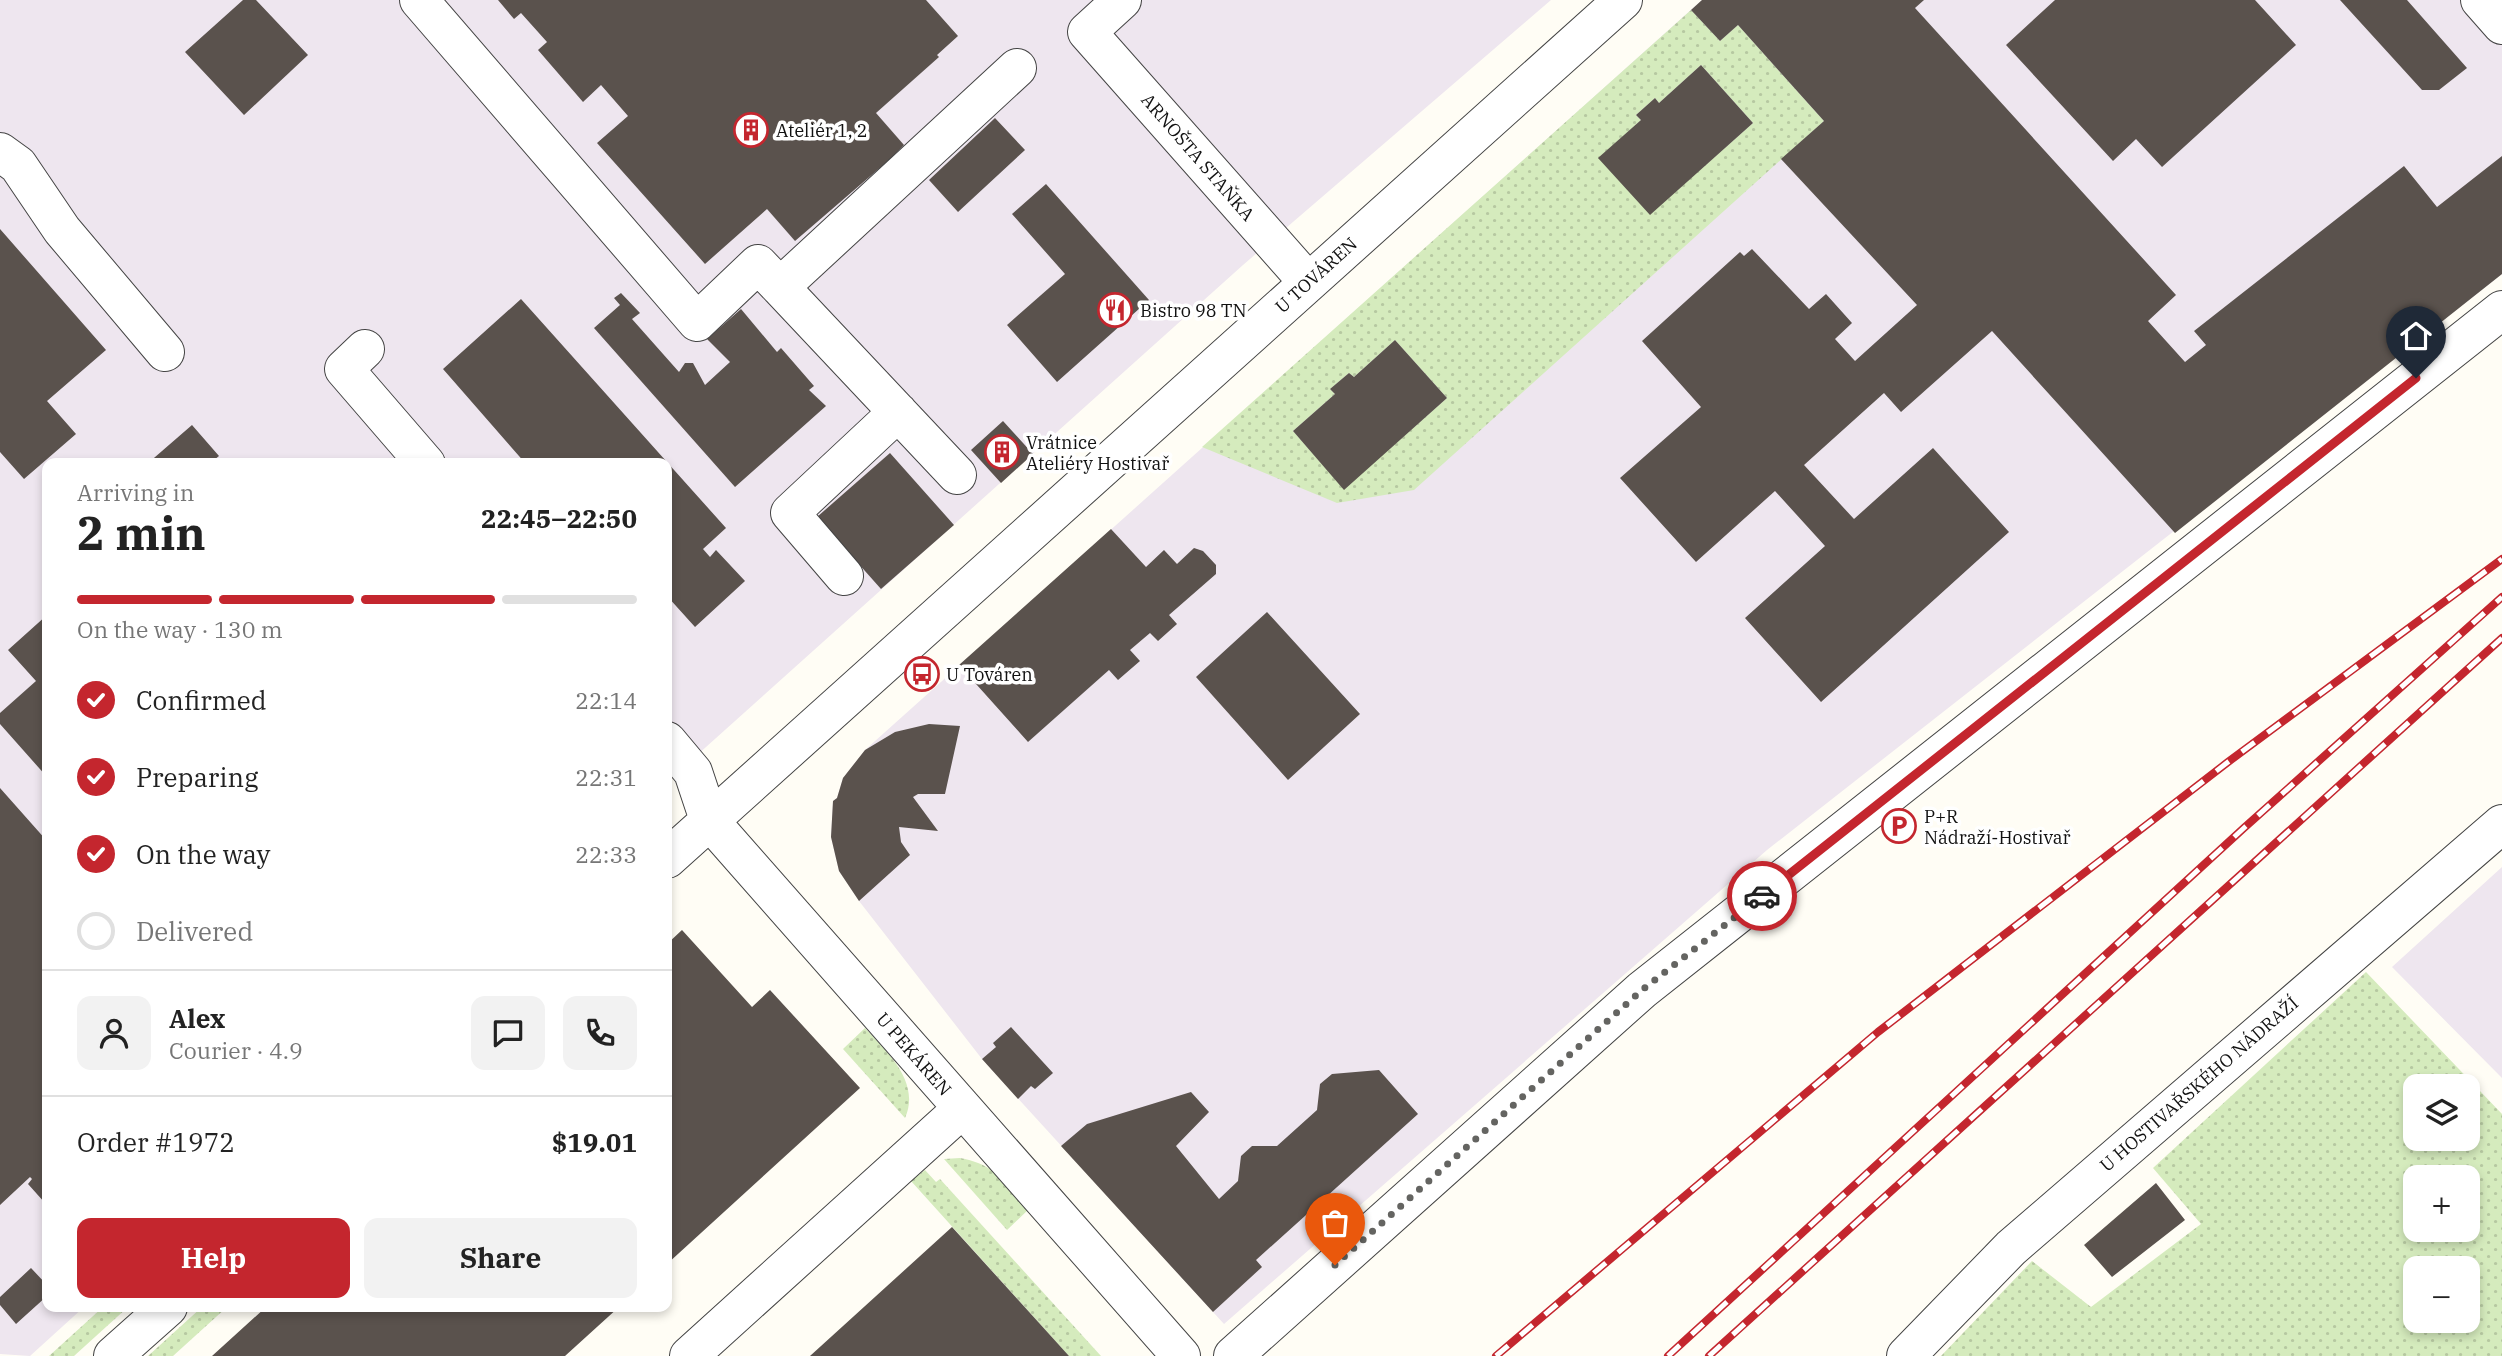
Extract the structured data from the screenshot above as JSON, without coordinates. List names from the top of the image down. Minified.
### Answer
{"streets":{"street":["ARNOŠTA STAŇKA","U TOVÁREN","U PEKÁREN","U HOSTIVAŘSKÉHO NÁDRAŽÍ"]},"crossings":[["ARNOŠTA STAŇKA","U TOVÁREN"],["U TOVÁREN","U PEKÁREN"]],"places":{"building":["Ateliér 1, 2","Vrátnice Ateliéry Hostivař"],"restaurant":["Bistro 98 TN"],"bus stop":["U Továren"],"parking":["P+R Nádraží-Hostivař"]},"page":{"heading":["2 min","Arriving in","22:45–22:50"],"panel":["Alex","Courier · 4.9","Order #1972","$19.01"],"bar":"On the way · 130 m","list":[["Confirmed","22:14"],["Preparing","22:31"],["On the way","22:33"],"Delivered"],"map_buttons":["+","−"],"buttons":["Help","Share"]}}
